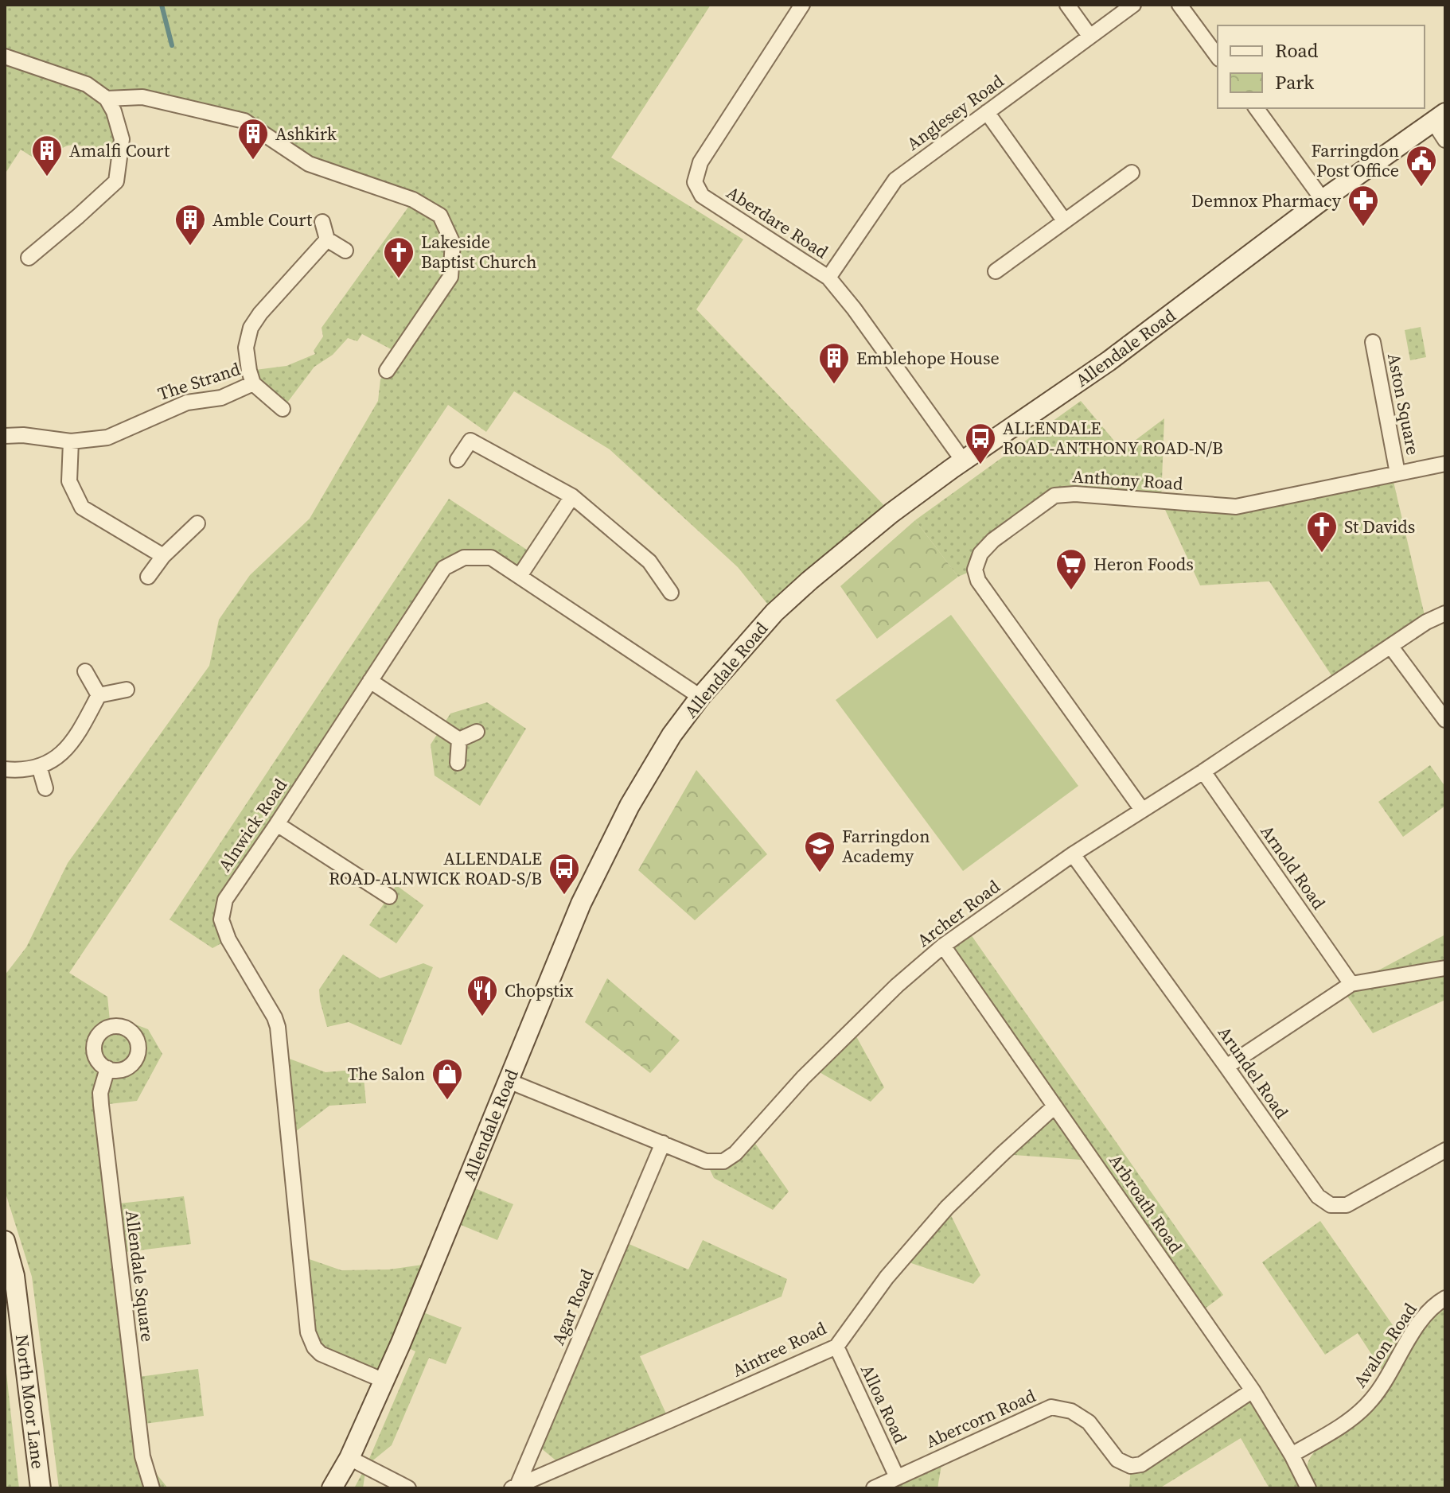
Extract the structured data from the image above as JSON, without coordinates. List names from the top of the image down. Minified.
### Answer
{"streets":{"street":["Anglesey Road","Aberdare Road","Allendale Road","The Strand","Aston Square","Anthony Road","Alnwick Road","Arnold Road","Archer Road","Arundel Road","Arbroath Road","Allendale Square","Agar Road","Avalon Road","Aintree Road","North Moor Lane","Alloa Road","Abercorn Road"]},"crossings":[["Anglesey Road","Aberdare Road"],["Aberdare Road","Allendale Road"],["Allendale Road","Alnwick Road"],["Allendale Road","Archer Road"],["Aston Square","Anthony Road"],["Anthony Road","Archer Road"],["Arnold Road","Archer Road"],["Archer Road","Arundel Road"],["Archer Road","Arbroath Road"],["Archer Road","Agar Road"],["Arbroath Road","Avalon Road"],["Arbroath Road","Aintree Road"],["Arbroath Road","Abercorn Road"],["Agar Road","Aintree Road"],["Aintree Road","Alloa Road"],["Alloa Road","Abercorn Road"]],"places":{"building":["Ashkirk","Amalfi Court","Amble Court","Emblehope House"],"public building":["Farringdon Post Office"],"pharmacy":["Demnox Pharmacy"],"church":["Lakeside Baptist Church","St Davids"],"bus stop":["ALLENDALE ROAD-ANTHONY ROAD-N/B","ALLENDALE ROAD-ALNWICK ROAD-S/B"],"supermarket":["Heron Foods"],"school or university":["Farringdon Academy"],"restaurant":["Chopstix"],"shop":["The Salon"]},"legend":["Road","Park"]}
